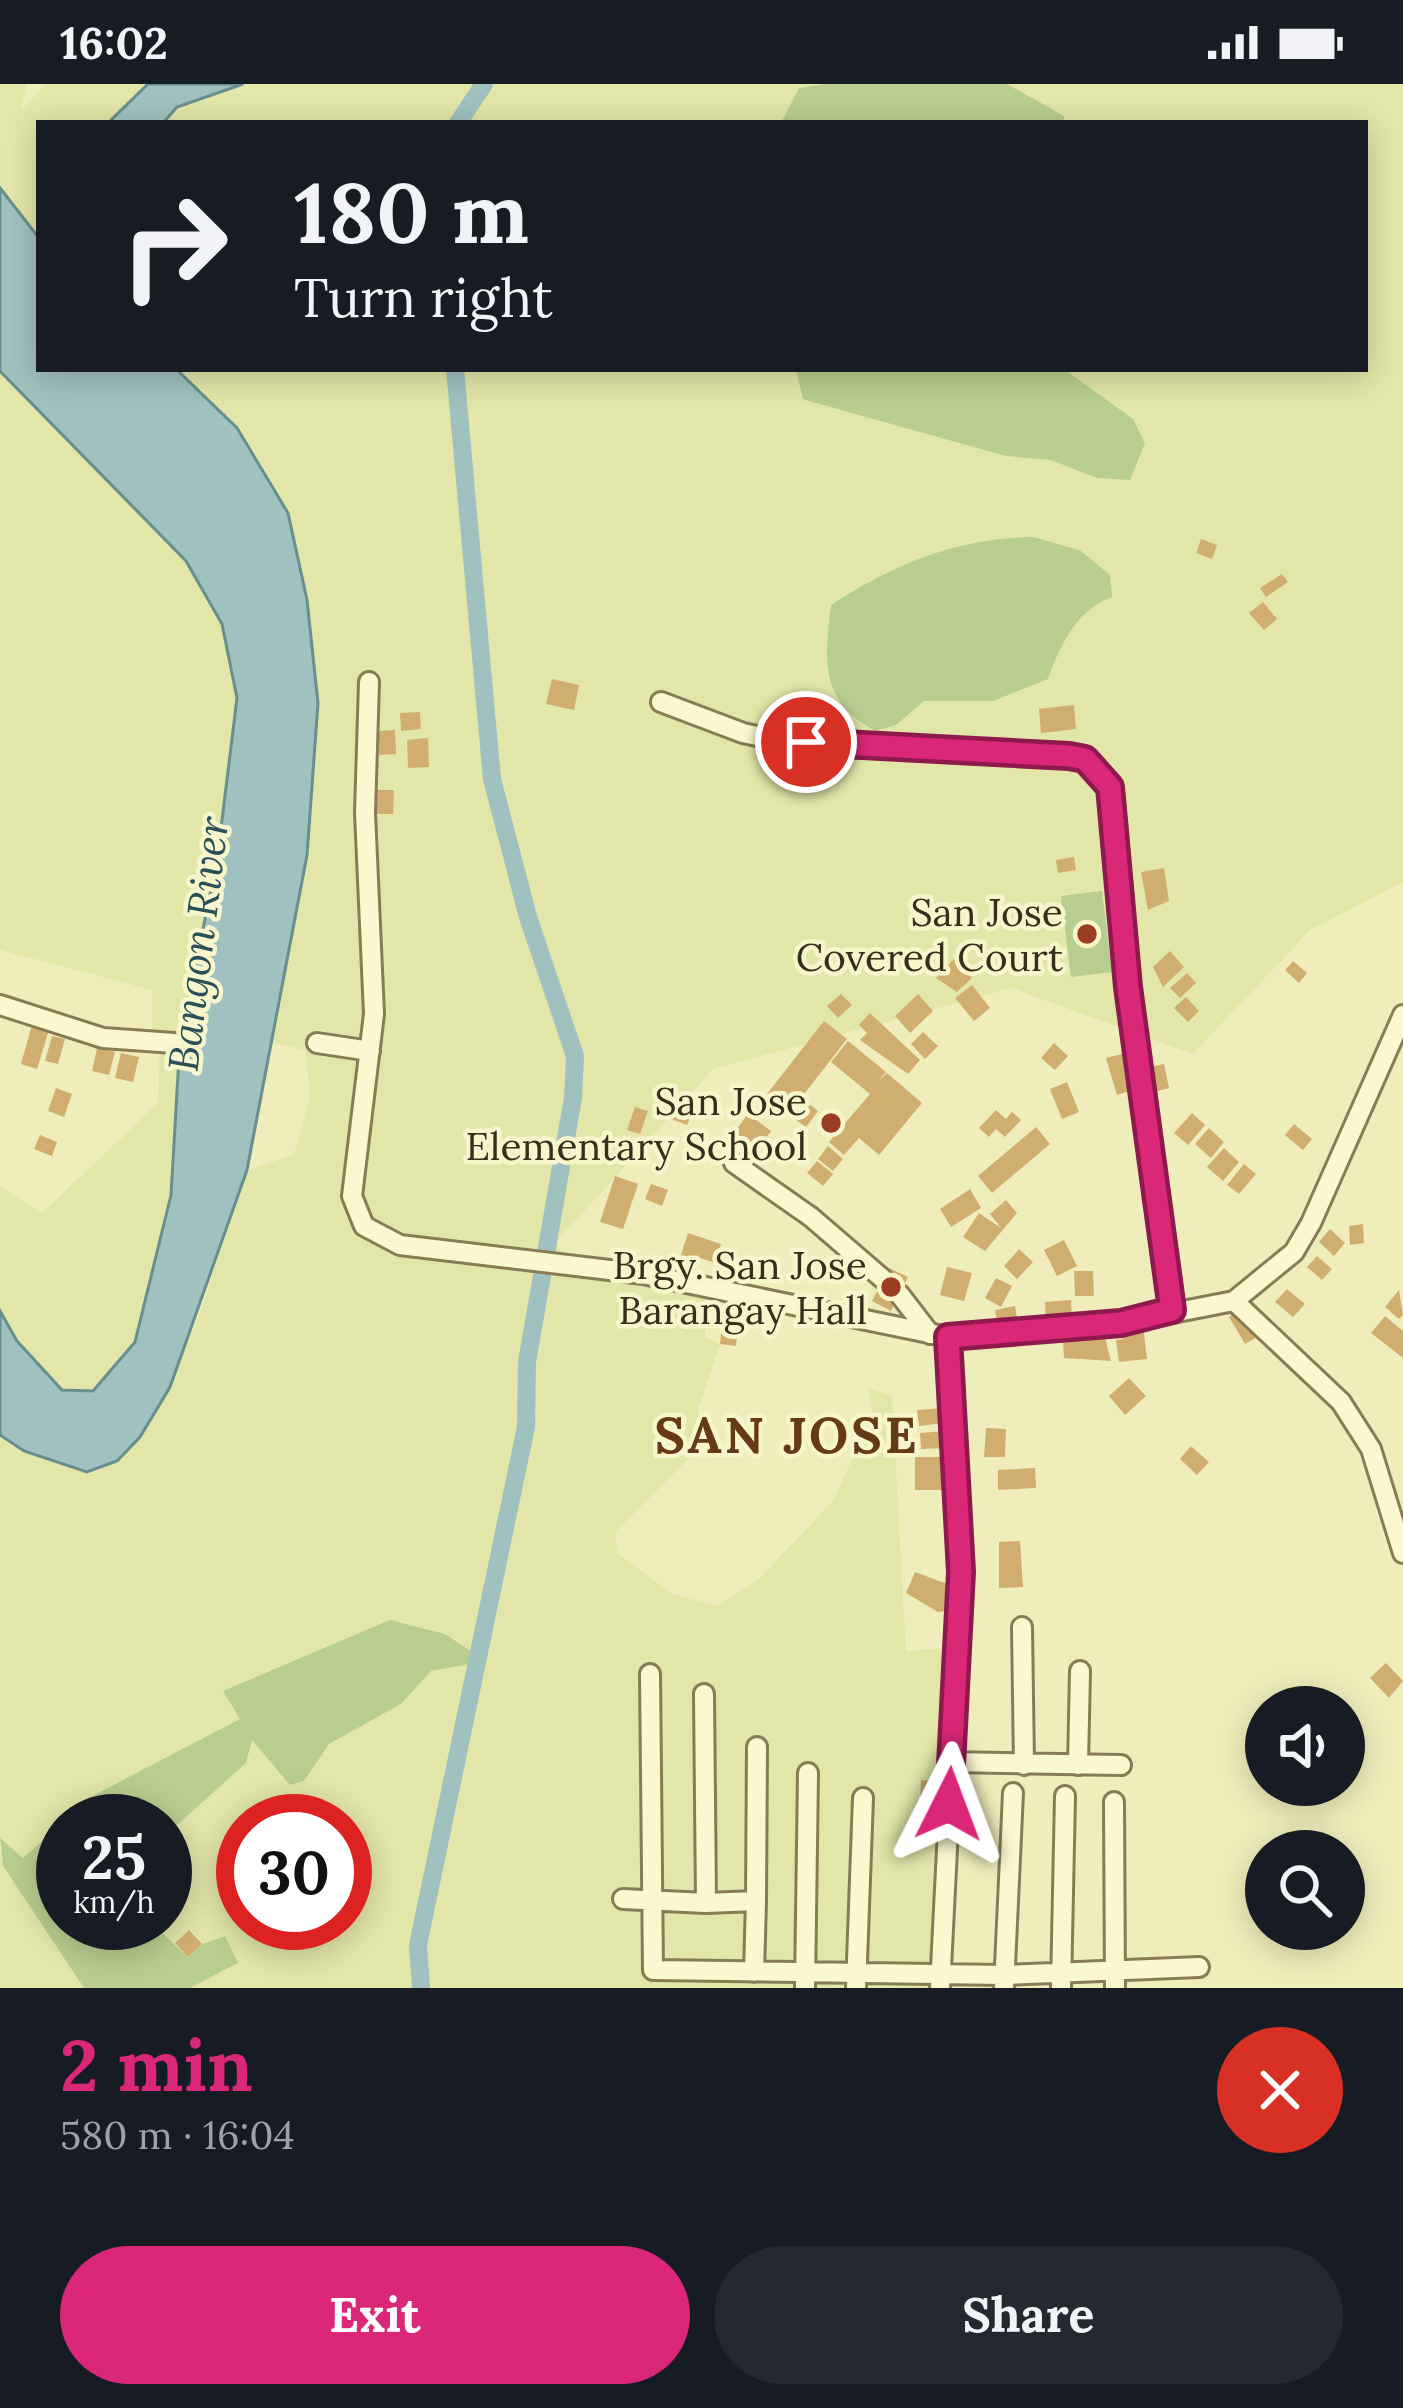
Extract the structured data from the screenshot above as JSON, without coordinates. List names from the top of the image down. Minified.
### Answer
{"districts":["SAN JOSE"],"water":["Bangon River"],"places":["San Jose Covered Court","San Jose Elementary School","Brgy. San Jose Barangay Hall"],"page":{"status":"16:02","turn":["180 m","Turn right"],"speed":"25 km/h","limit":"30","heading":["2 min","580 m · 16:04"],"buttons":["Exit","Share"]}}
